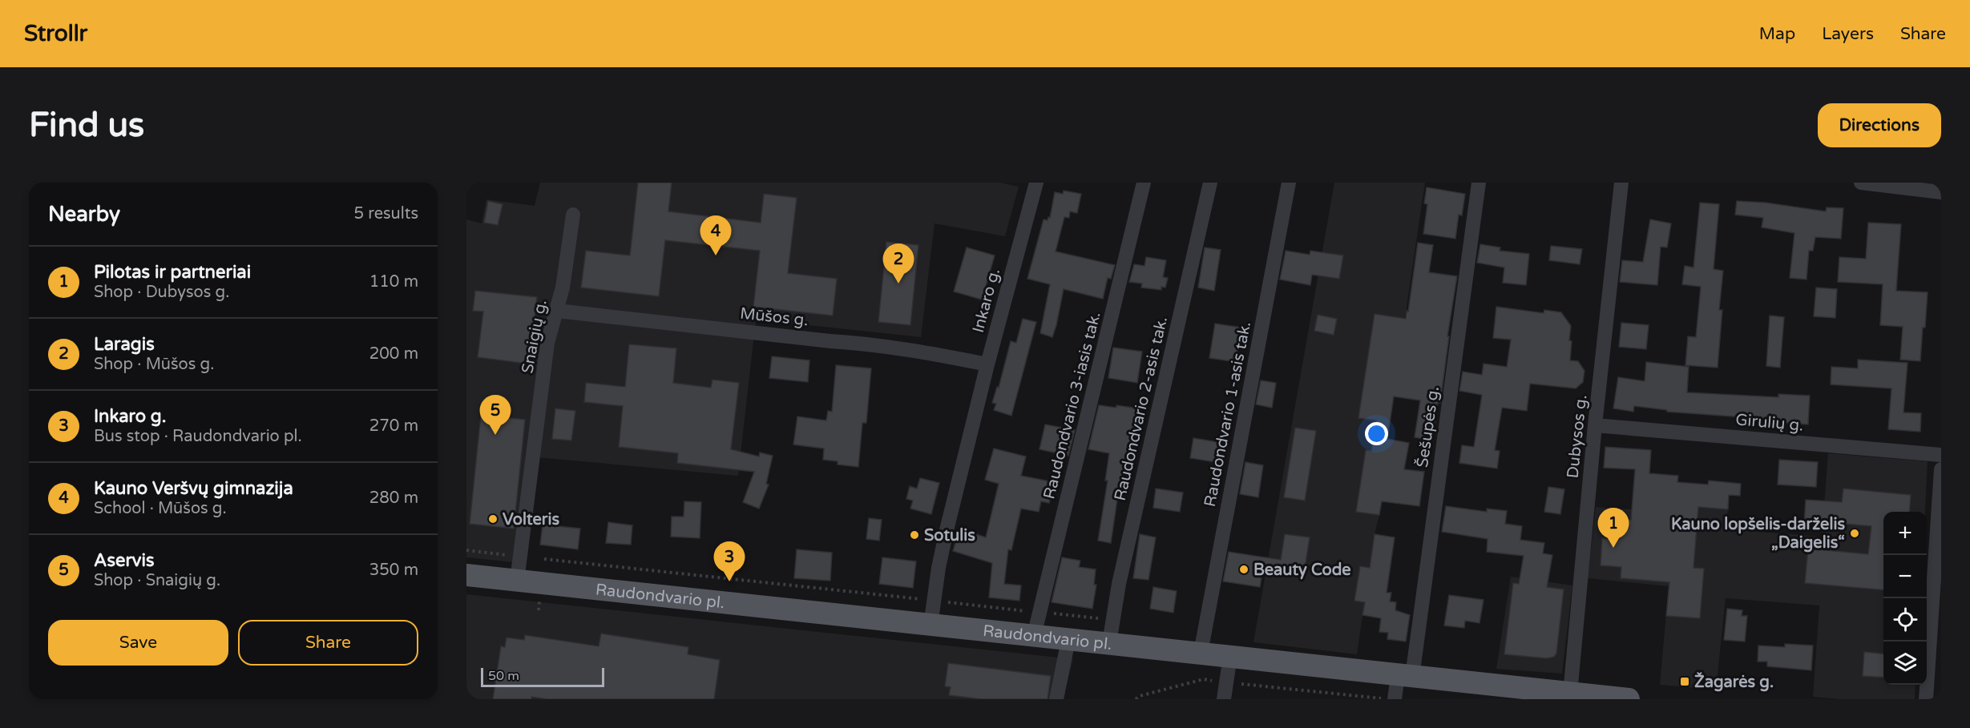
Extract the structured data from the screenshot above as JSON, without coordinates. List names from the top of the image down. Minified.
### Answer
{"streets":{"main road":["Raudondvario pl."],"street":["Inkaro g.","Mūšos g.","Snaigių g.","Raudondvario 3-iasis tak.","Raudondvario 2-asis tak.","Raudondvario 1-asis tak.","Girulių g.","Šešupės g.","Dubysos g."]},"crossings":[["Inkaro g.","Mūšos g."],["Inkaro g.","Raudondvario pl."],["Mūšos g.","Snaigių g."],["Snaigių g.","Raudondvario pl."],["Raudondvario 3-iasis tak.","Raudondvario pl."],["Raudondvario 2-asis tak.","Raudondvario pl."],["Raudondvario 1-asis tak.","Raudondvario pl."],["Girulių g.","Dubysos g."],["Šešupės g.","Raudondvario pl."],["Dubysos g.","Raudondvario pl."]],"places":{"other":["Volteris","Kauno lopšelis-darželis „Daigelis“","Sotulis","Beauty Code"],"transit":["Žagarės g."]},"scale_bar":"50 m","page":{"header":"Strollr","nav":["Map","Layers","Share"],"buttons":["Directions",["Save","Share"]],"title":"Find us","heading":["Nearby","5 results"],"pins":["4","2","5","1","3"],"list":[{"mark":"1","name":"Pilotas ir partneriai","note":"Shop · Dubysos g.","value":"110 m"},{"mark":"2","name":"Laragis","note":"Shop · Mūšos g.","value":"200 m"},{"mark":"3","name":"Inkaro g.","note":"Bus stop · Raudondvario pl.","value":"270 m"},{"mark":"4","name":"Kauno Veršvų gimnazija","note":"School · Mūšos g.","value":"280 m"},{"mark":"5","name":"Aservis","note":"Shop · Snaigių g.","value":"350 m"}],"map_buttons":["+","−"],"scale":"50 m"}}
